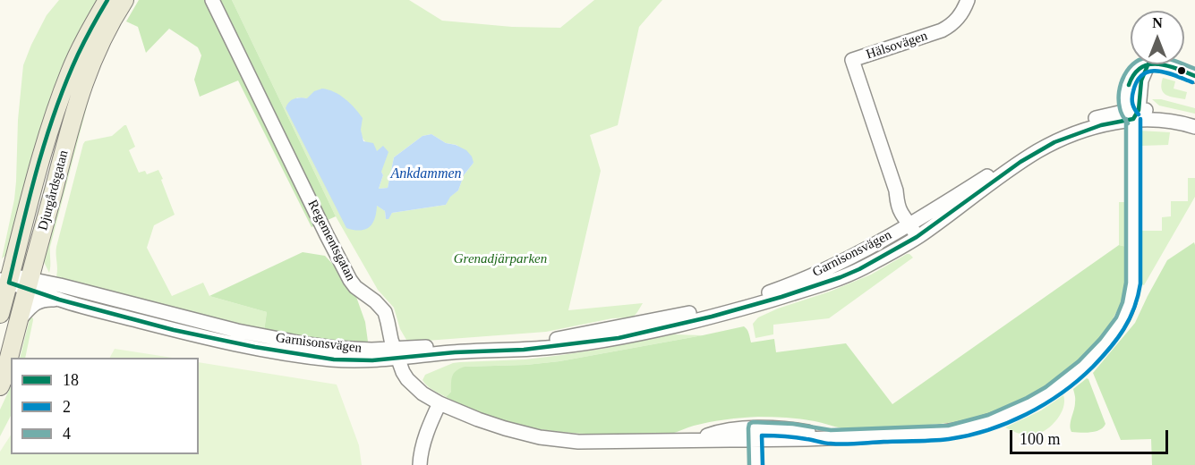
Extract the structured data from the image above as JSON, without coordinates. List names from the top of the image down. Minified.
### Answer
{"streets":{"main road":["Djurgårdsgatan"],"street":["Hälsovägen","Regementsgatan","Garnisonsvägen"]},"crossings":[["Hälsovägen","Garnisonsvägen"],["Djurgårdsgatan","Garnisonsvägen"],["Regementsgatan","Garnisonsvägen"]],"water":["Ankdammen"],"parks":["Grenadjärparken"],"lines":["transit line 18","transit line 4","transit line 2"],"legend":["18","2","4"],"scale_bar":"100 m","north":"top"}
